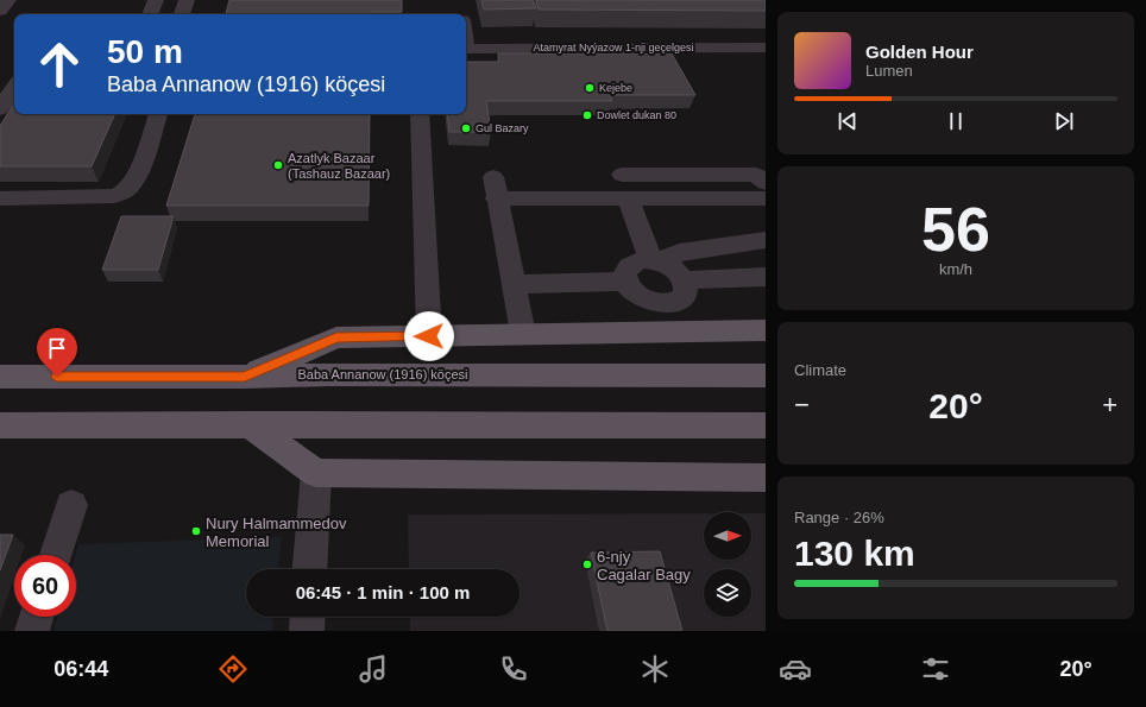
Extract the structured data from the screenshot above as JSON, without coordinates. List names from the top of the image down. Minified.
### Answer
{"streets":{"main road":["Baba Annanow (1916) köçesi"],"street":["Atamyrat Nyýazow 1-nji geçelgesi"]},"places":["Kejebe","Dowlet dukan 80","Gul Bazary","Azatlyk Bazaar (Tashauz Bazaar)","Nury Halmammedov Memorial","6-njy Cagalar Bagy"],"north":"right","page":{"turn":["50 m","Baba Annanow (1916) köçesi"],"song":["Golden Hour","Lumen"],"tile":[["56","km/h"],"Climate",["Range · 26%","130 km"]],"heat":["−","20°","+"],"limit":"60","trip":"06:45 · 1 min · 100 m","tabs":["06:44","20°"]}}
